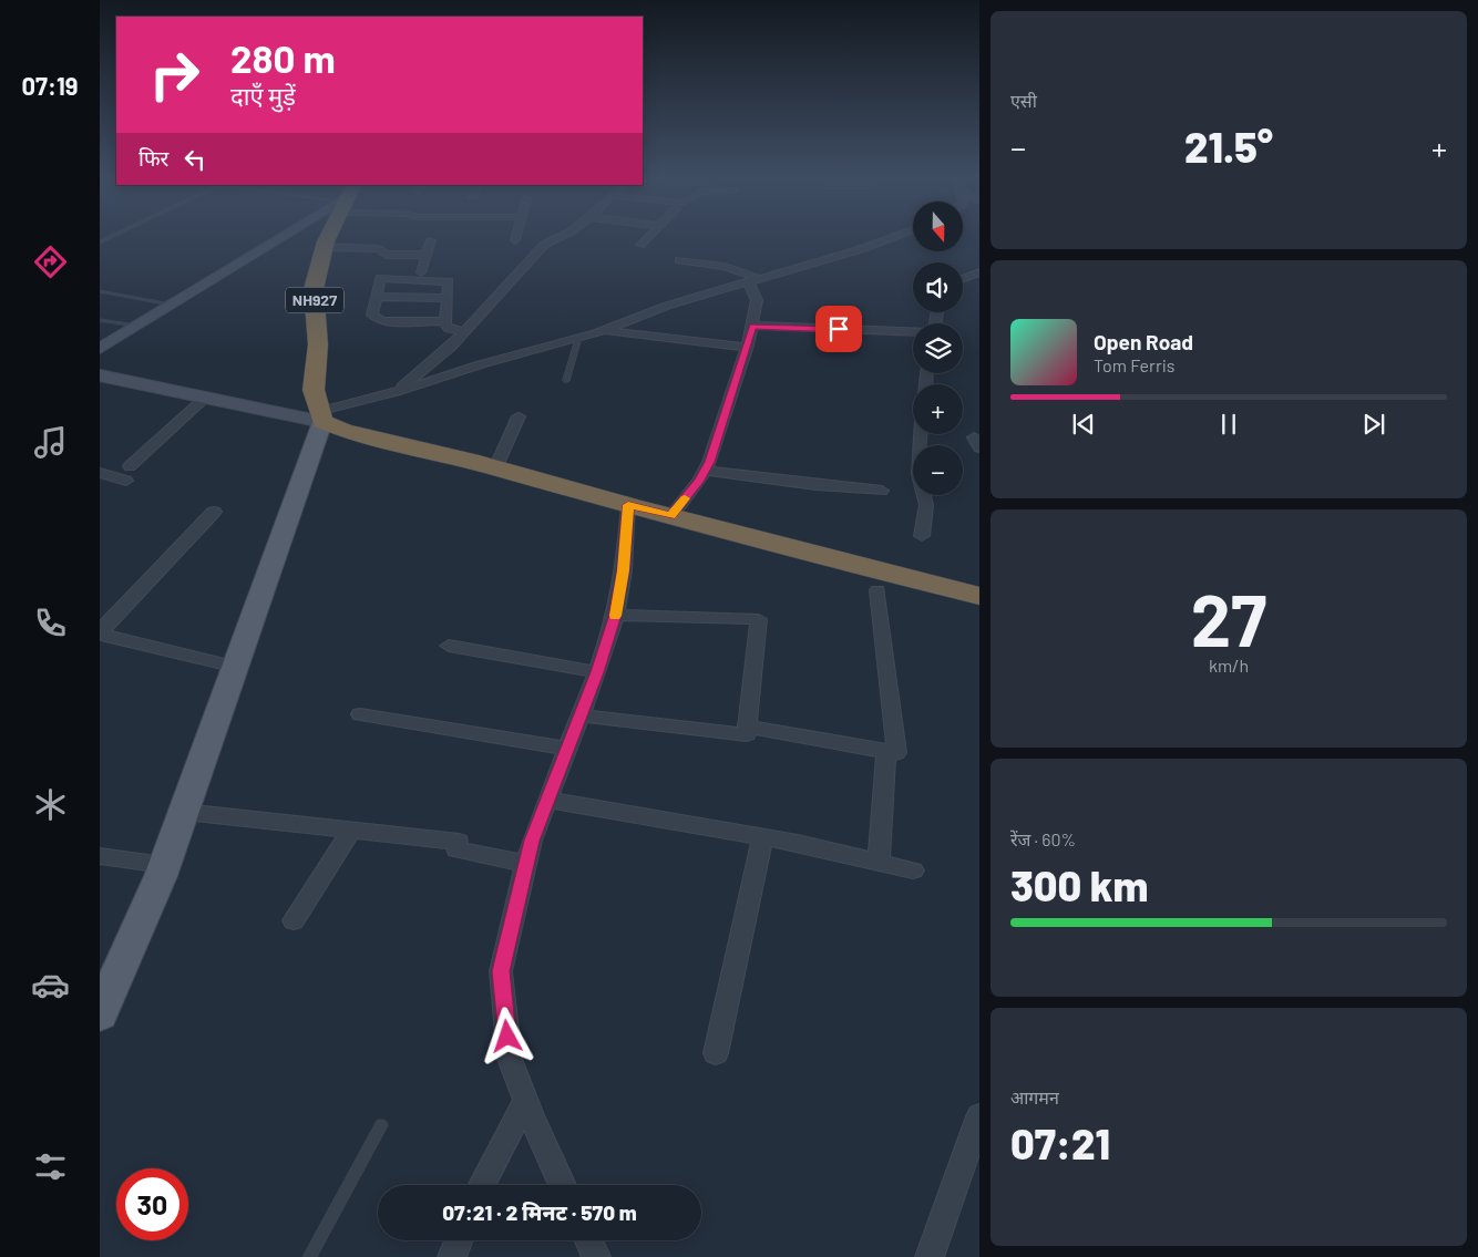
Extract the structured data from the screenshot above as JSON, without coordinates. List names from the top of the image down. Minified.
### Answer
{"streets":{"highway":["NH927"]},"north":"bottom","page":{"tabs":"07:19","tile":["एसी",["27","km/h"],["रेंज · 60%","300 km"],["आगमन","07:21"]],"turn":["280 m","दाएँ मुड़ें"],"heat":["−","21.5°","+"],"then":"फिर","map_buttons":["+","−"],"song":["Open Road","Tom Ferris"],"limit":"30","trip":"07:21 · 2 मिनट · 570 m"}}
